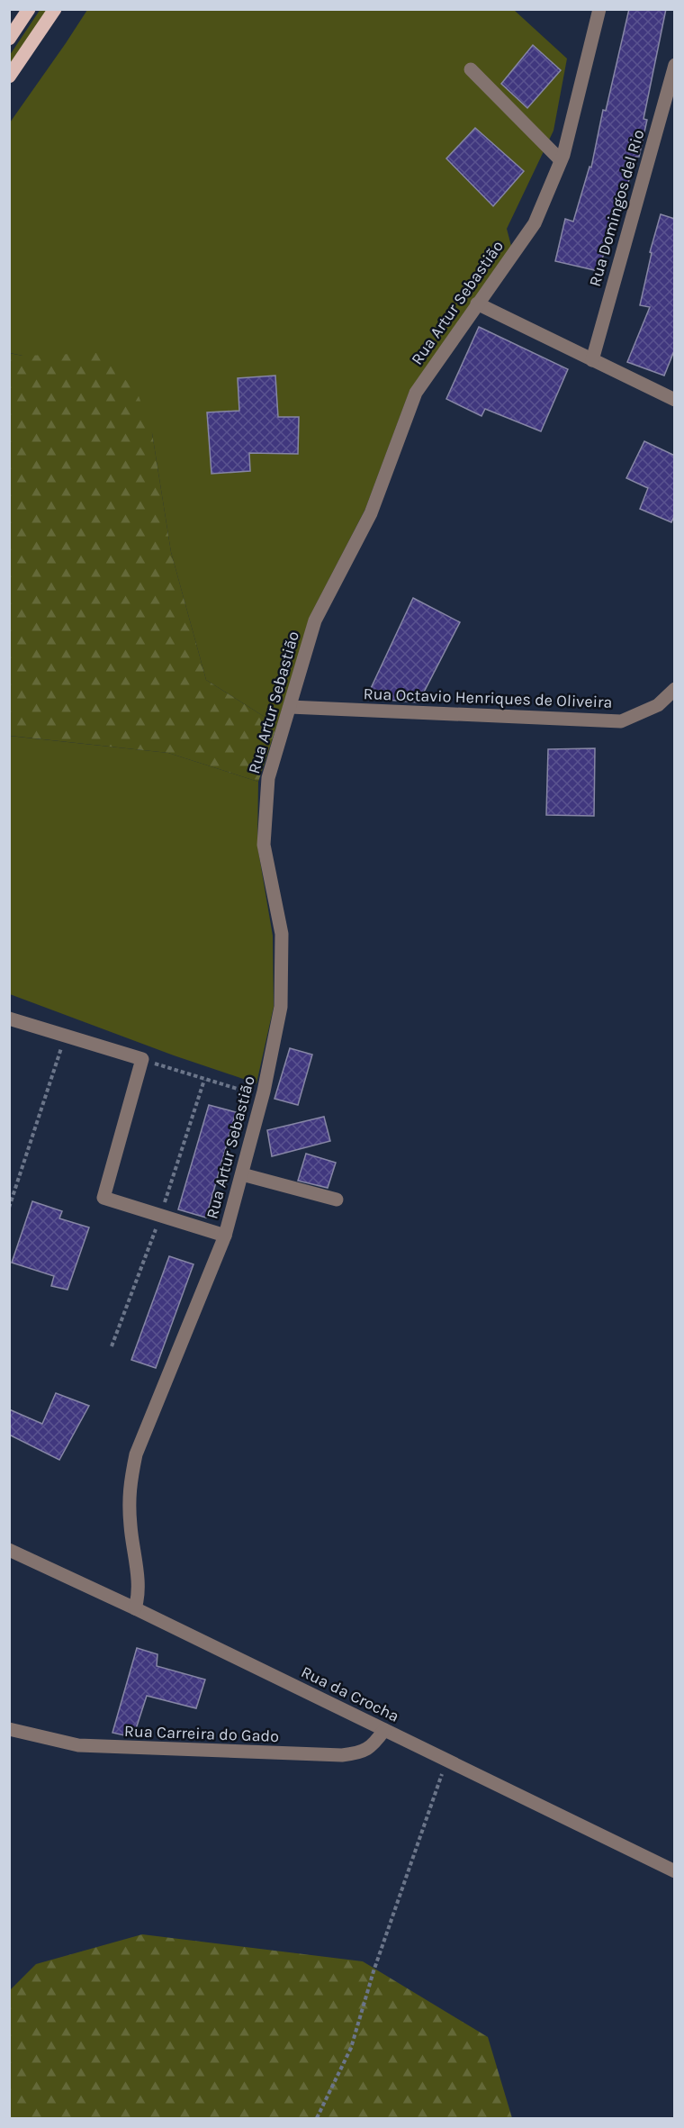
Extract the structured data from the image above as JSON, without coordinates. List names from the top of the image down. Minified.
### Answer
{"streets":{"street":["Rua Domingos del Rio","Rua Artur Sebastião","Rua Octavio Henriques de Oliveira","Rua da Crocha","Rua Carreira do Gado"]},"crossings":[["Rua Artur Sebastião","Rua Octavio Henriques de Oliveira"],["Rua Artur Sebastião","Rua da Crocha"],["Rua da Crocha","Rua Carreira do Gado"]]}
